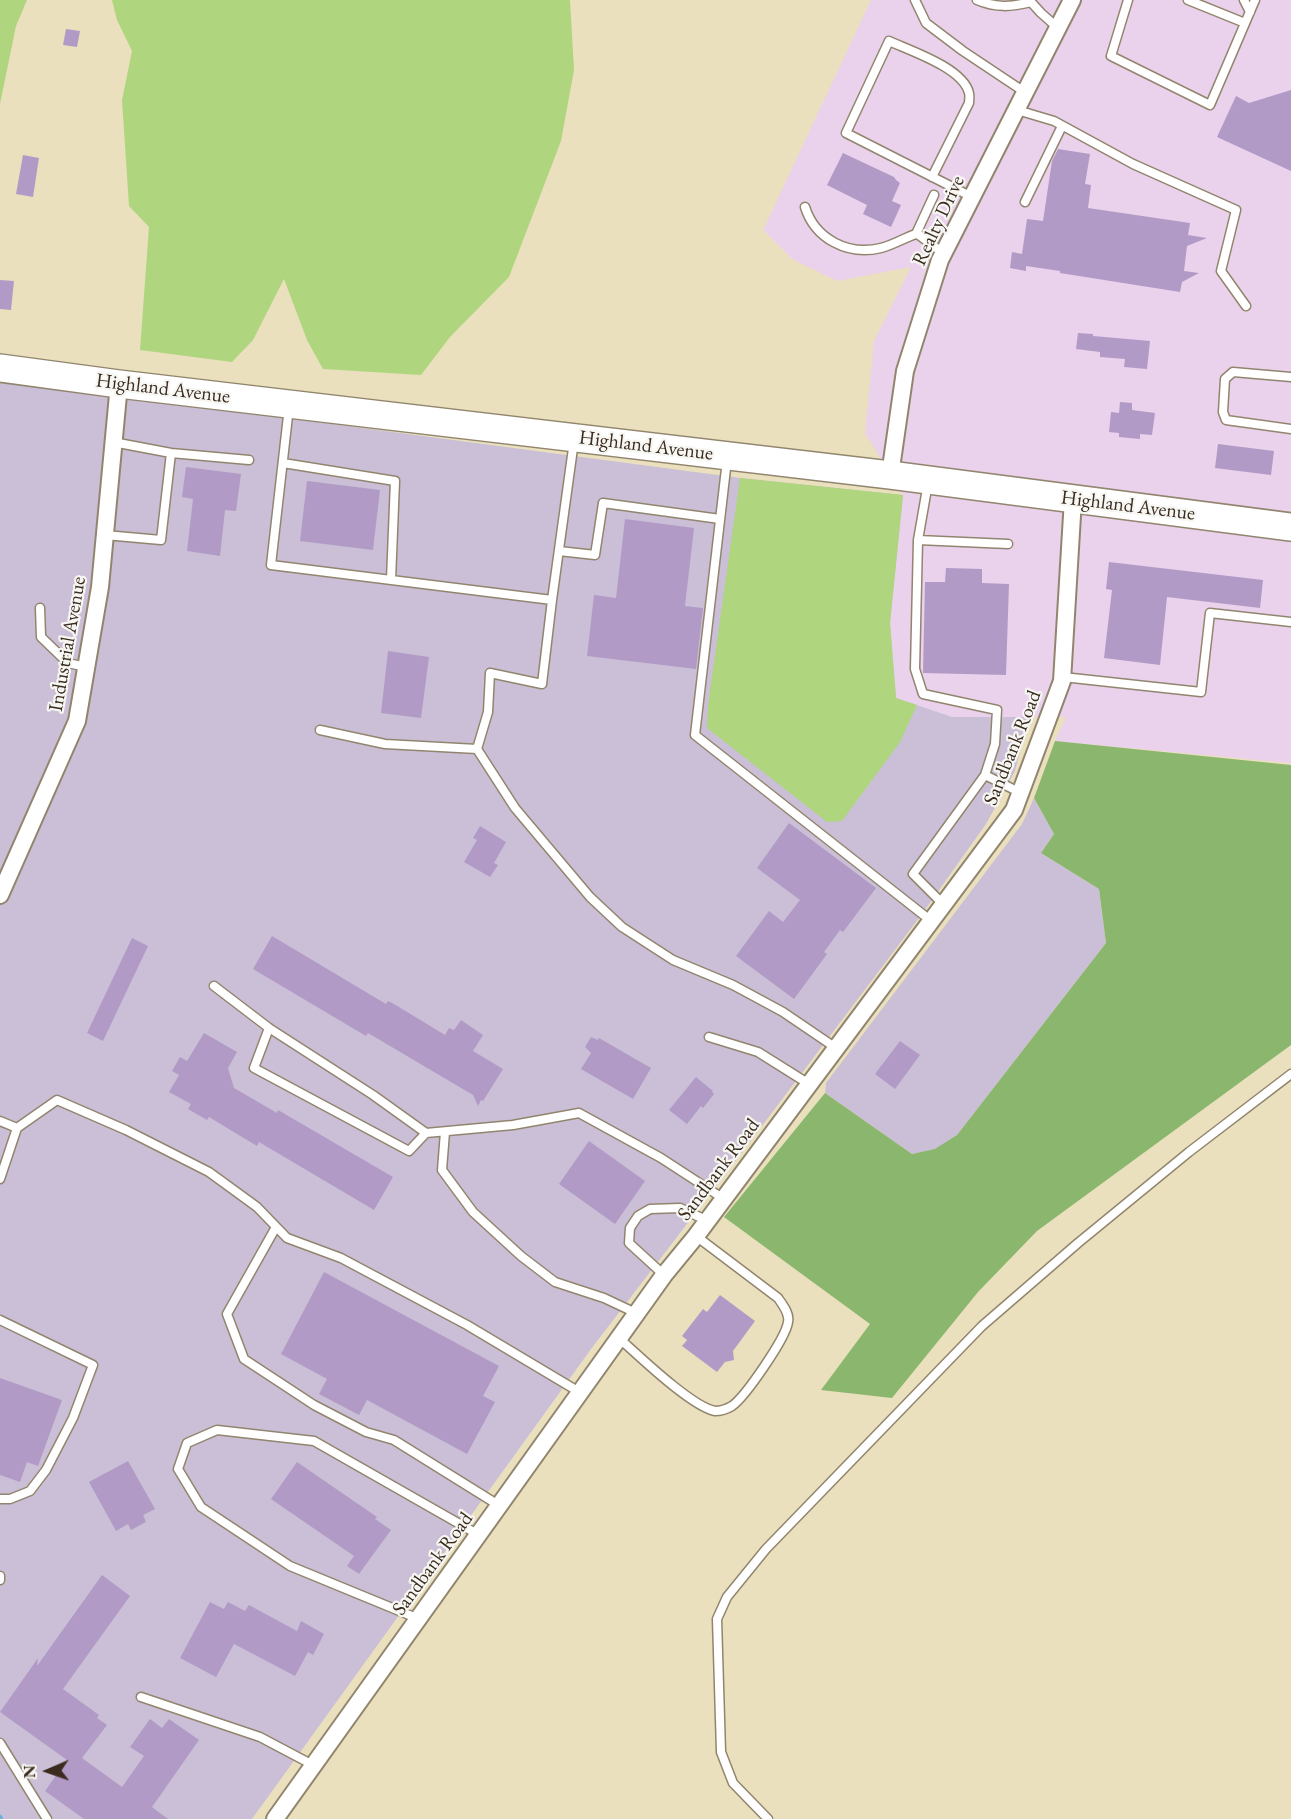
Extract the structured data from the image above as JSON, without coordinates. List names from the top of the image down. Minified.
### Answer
{"streets":{"highway":["Highland Avenue"],"street":["Realty Drive","Industrial Avenue","Sandbank Road"]},"crossings":[["Realty Drive","Highland Avenue"],["Highland Avenue","Industrial Avenue"],["Highland Avenue","Sandbank Road"]],"north":"left"}
